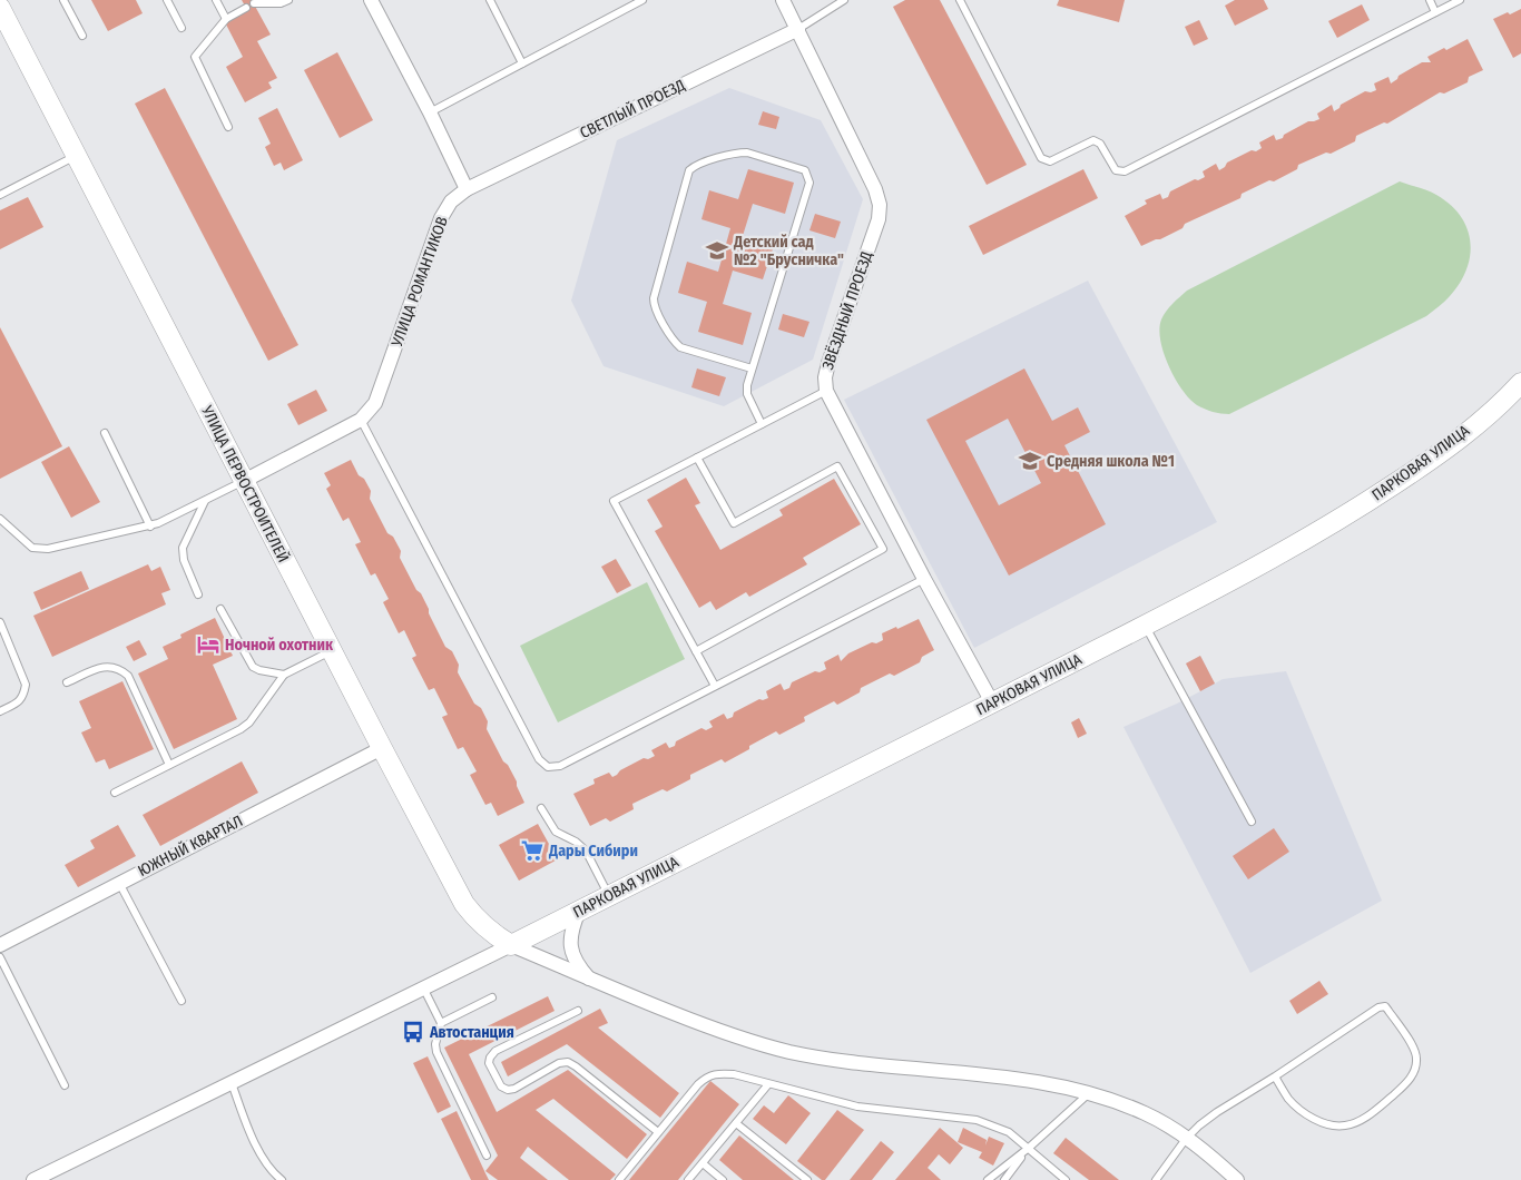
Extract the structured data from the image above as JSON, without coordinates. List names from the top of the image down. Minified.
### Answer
{"streets":{"street":["СВЕТЛЫЙ ПРОЕЗД","УЛИЦА РОМАНТИКОВ","ЗВЁЗДНЫЙ ПРОЕЗД","ПАРКОВАЯ УЛИЦА","УЛИЦА ПЕРВОСТРОИТЕЛЕЙ","ЮЖНЫЙ КВАРТАЛ"]},"crossings":[["СВЕТЛЫЙ ПРОЕЗД","УЛИЦА РОМАНТИКОВ"],["СВЕТЛЫЙ ПРОЕЗД","ЗВЁЗДНЫЙ ПРОЕЗД"],["УЛИЦА РОМАНТИКОВ","УЛИЦА ПЕРВОСТРОИТЕЛЕЙ"],["ЗВЁЗДНЫЙ ПРОЕЗД","ПАРКОВАЯ УЛИЦА"],["ПАРКОВАЯ УЛИЦА","УЛИЦА ПЕРВОСТРОИТЕЛЕЙ"],["УЛИЦА ПЕРВОСТРОИТЕЛЕЙ","ЮЖНЫЙ КВАРТАЛ"]],"places":{"school or university":["Детский сад №2 \"Брусничка\"","Средняя школа №1"],"hotel":["Ночной охотник"],"supermarket":["Дары Сибири"],"bus stop":["Автостанция"]}}
